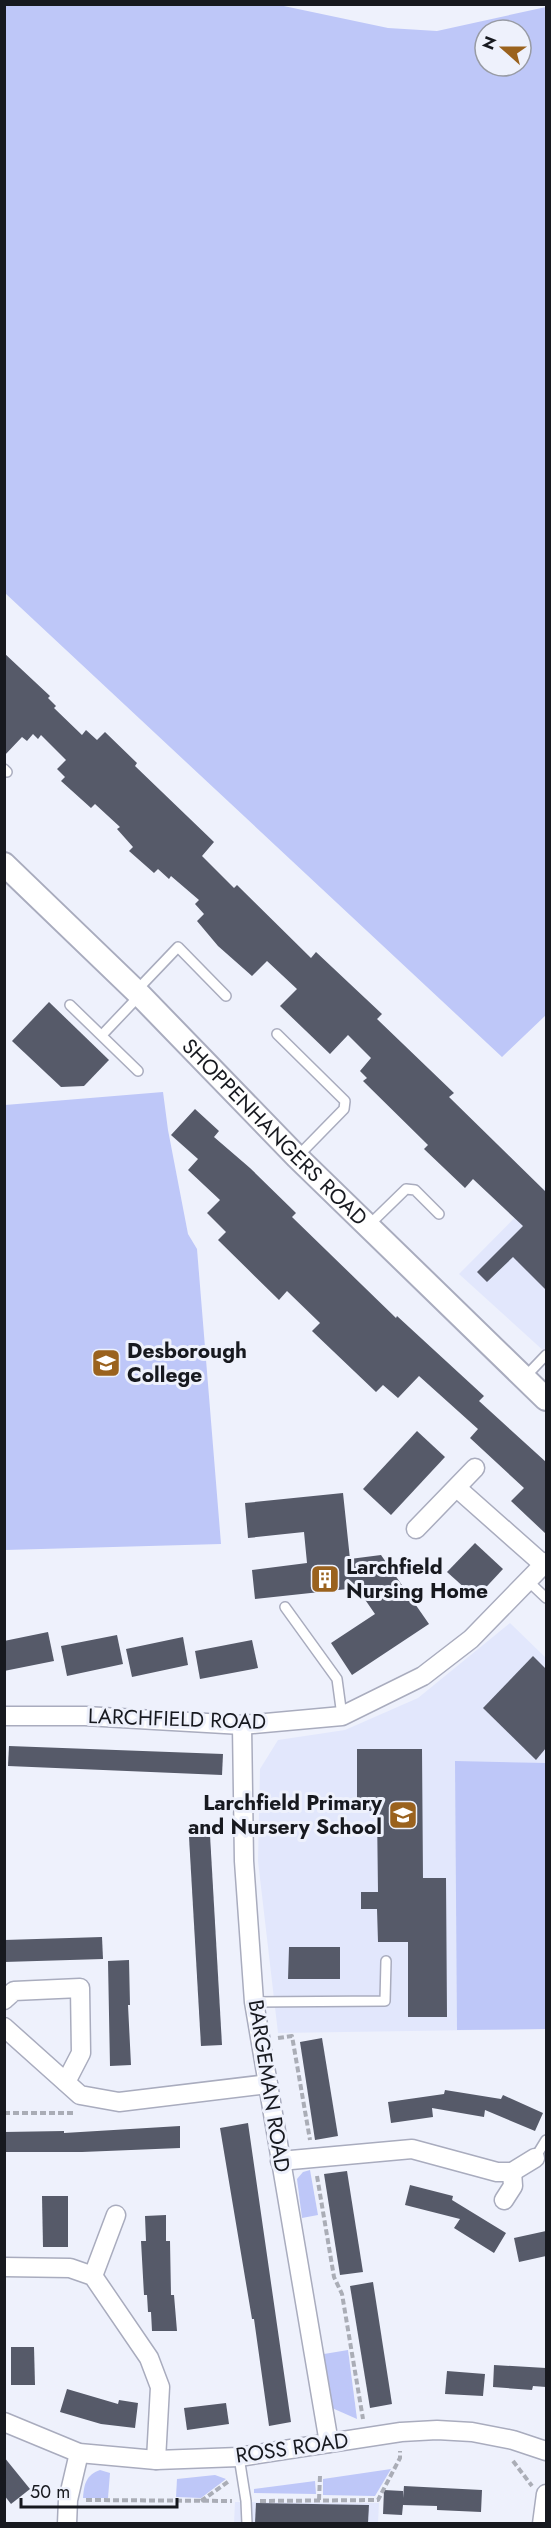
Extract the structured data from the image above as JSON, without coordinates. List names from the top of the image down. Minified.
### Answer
{"streets":{"street":["SHOPPENHANGERS ROAD","LARCHFIELD ROAD","BARGEMAN ROAD","ROSS ROAD"]},"crossings":[["LARCHFIELD ROAD","BARGEMAN ROAD"],["BARGEMAN ROAD","ROSS ROAD"]],"places":{"school or university":["Desborough College","Larchfield Primary and Nursery School"],"building":["Larchfield Nursing Home"]},"scale_bar":"50 m","north":"left"}
